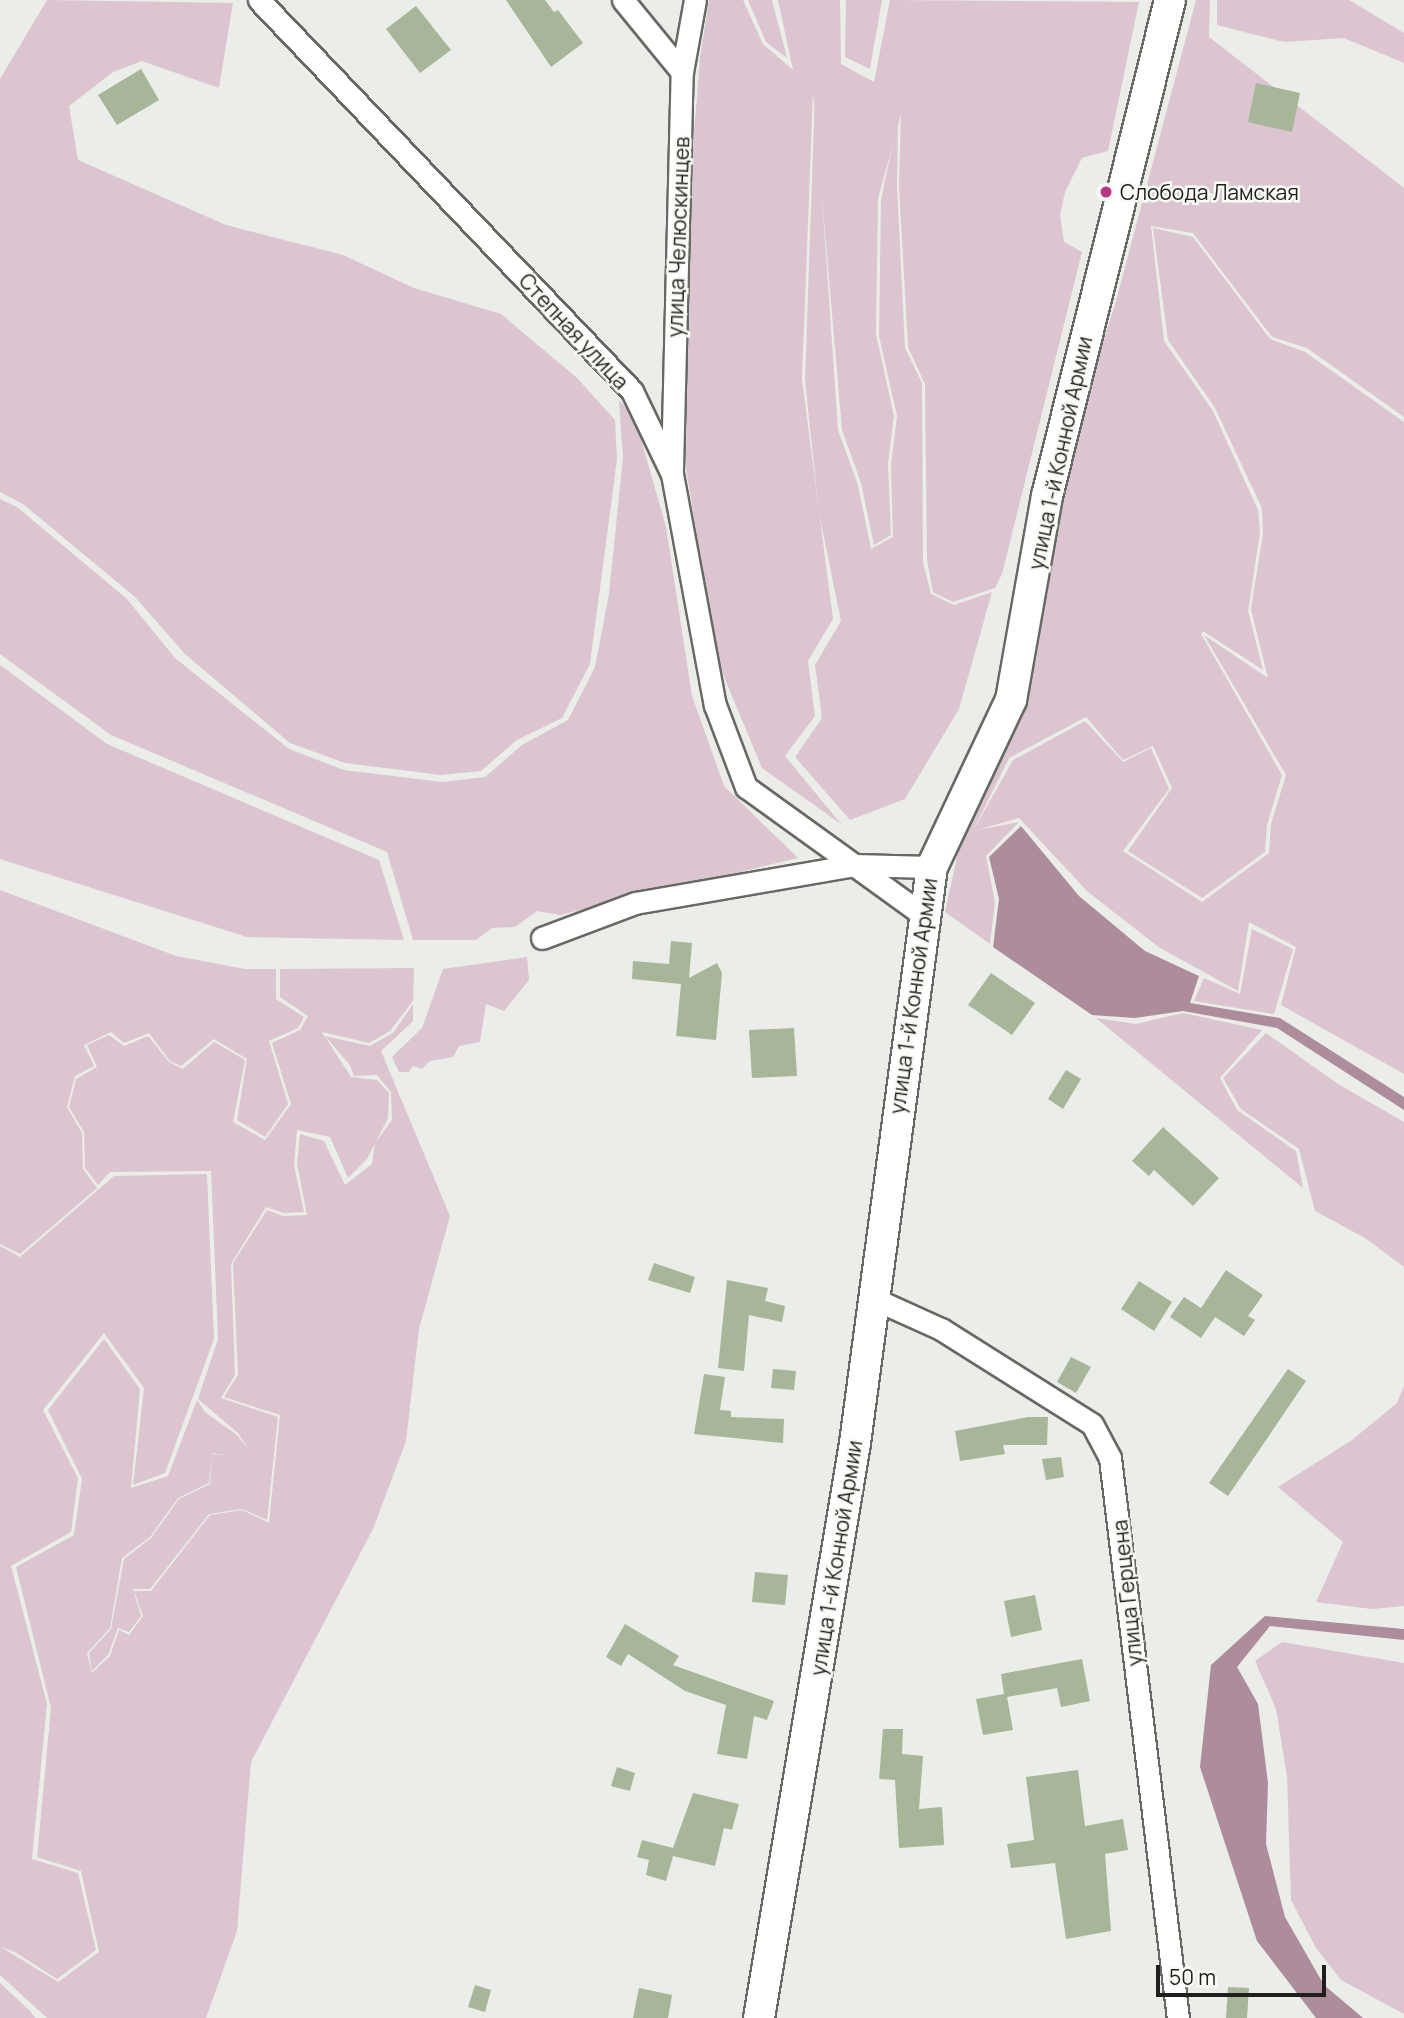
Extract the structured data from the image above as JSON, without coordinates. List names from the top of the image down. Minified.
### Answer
{"streets":{"main road":["улица 1-й Конной Армии"],"street":["улица Челюскинцев","Степная улица","улица Герцена"]},"crossings":[["улица Челюскинцев","Степная улица"],["Степная улица","улица 1-й Конной Армии"],["улица 1-й Конной Армии","улица Герцена"]],"places":["Слобода Ламская"],"scale_bar":"50 m"}
